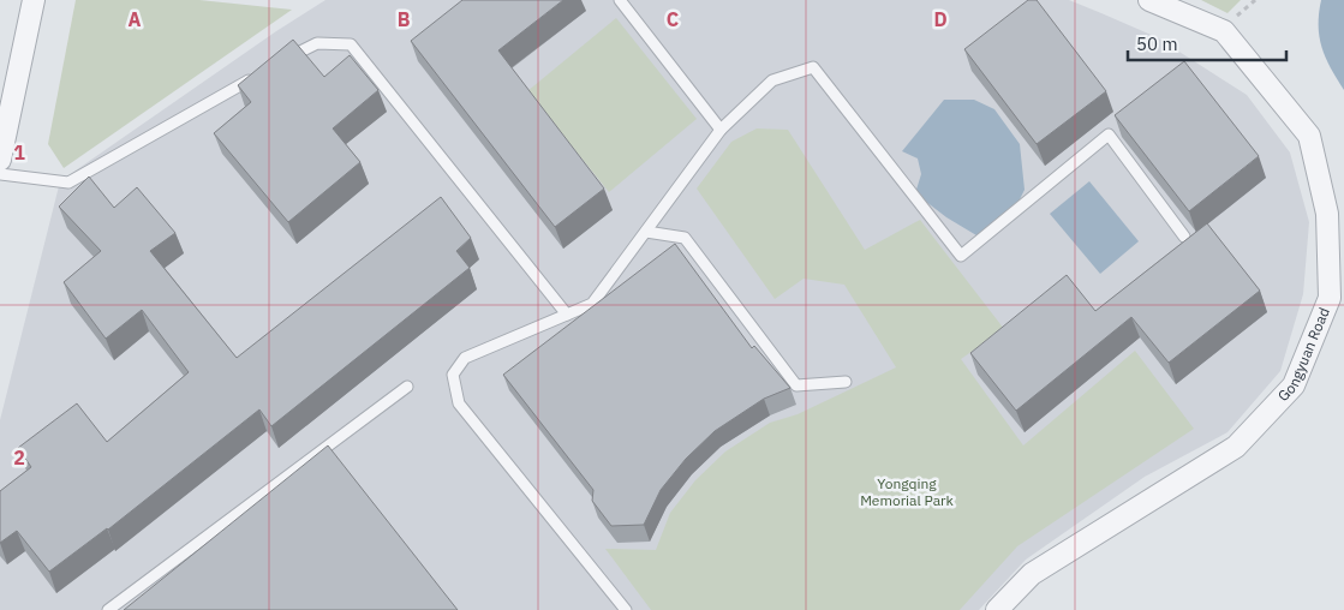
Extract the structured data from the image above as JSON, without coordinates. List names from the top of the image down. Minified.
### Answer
{"streets":{"street":["Gongyuan Road"]},"parks":["Yongqing Memorial Park"],"scale_bar":"50 m","grid":{"columns":["A","B","C","D"],"rows":["1","2"]}}
